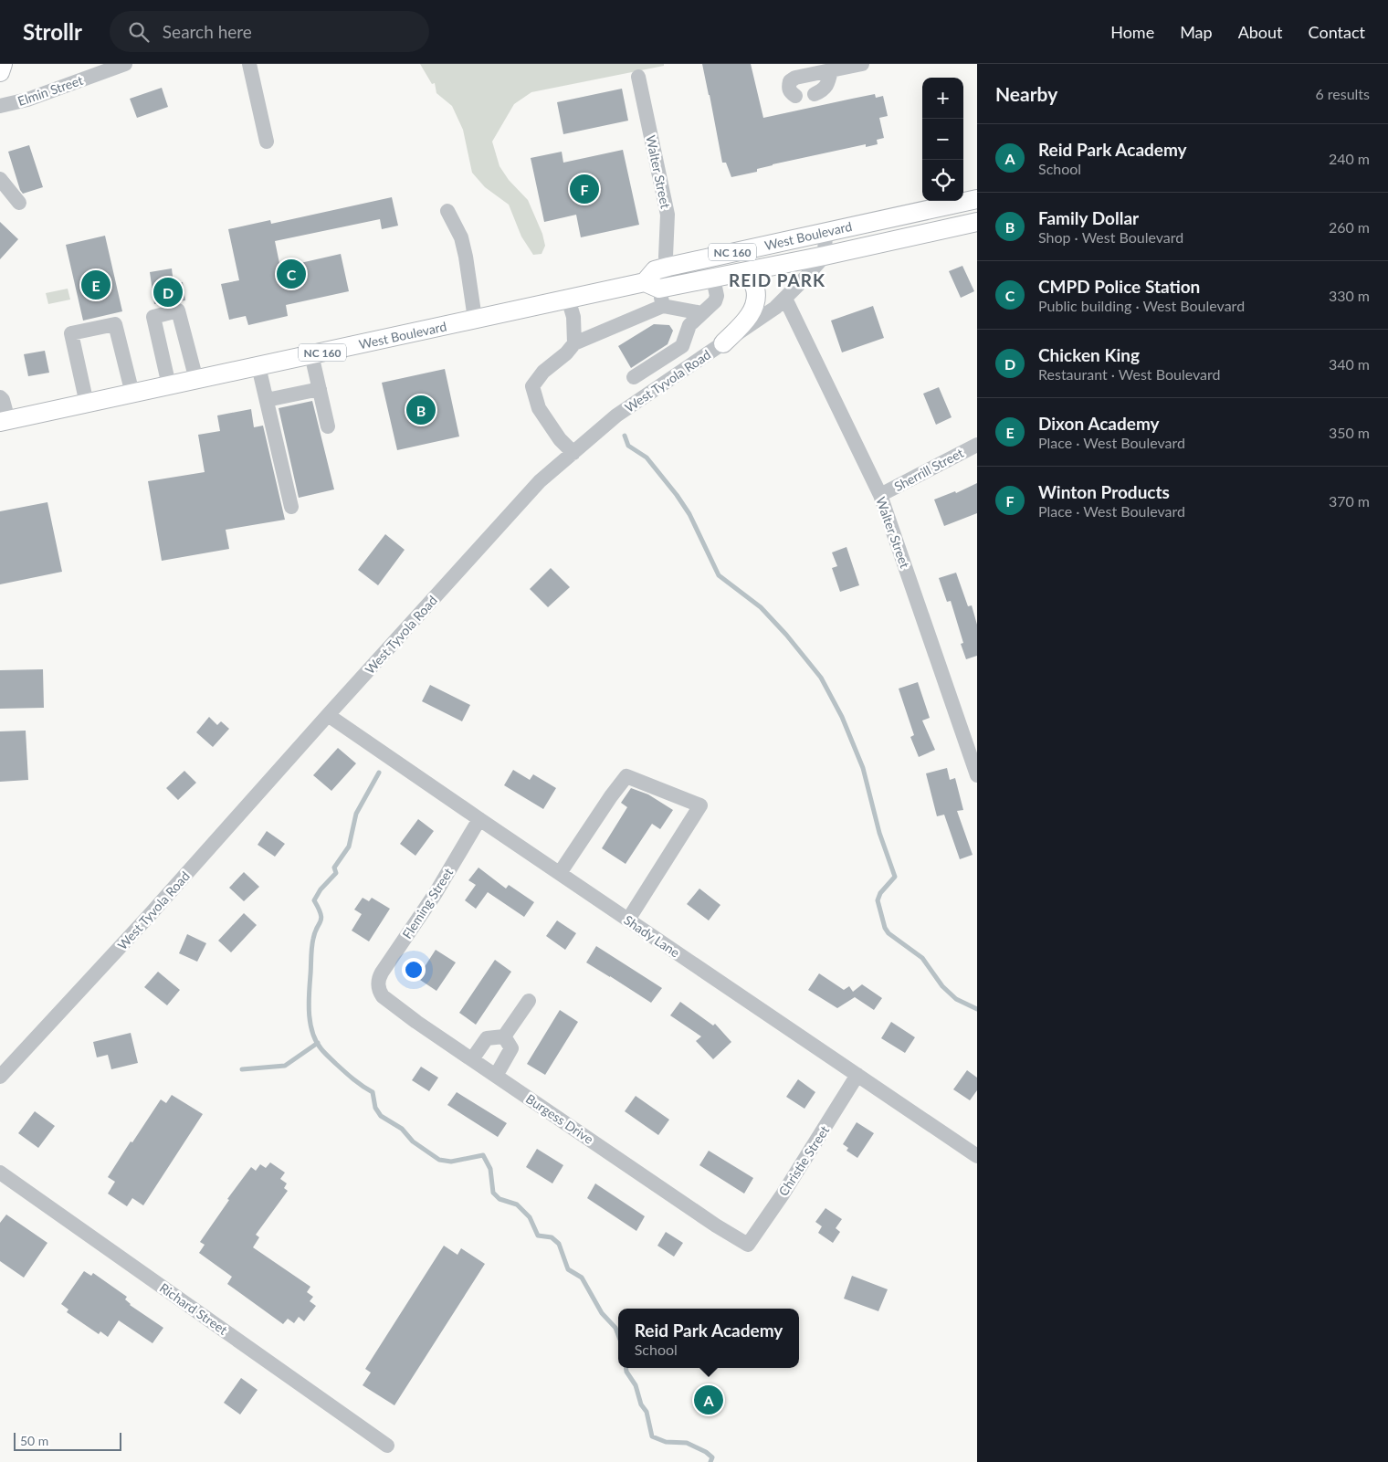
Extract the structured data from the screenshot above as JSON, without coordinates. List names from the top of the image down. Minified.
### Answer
{"streets":{"main road":["West Boulevard","NC 160"],"street":["Elmin Street","Walter Street","West Tyvola Road","Sherrill Street","Fleming Street","Shady Lane","Burgess Drive","Christie Street","Richard Street"]},"crossings":[["Walter Street","West Boulevard"],["Walter Street","West Tyvola Road"],["Walter Street","Sherrill Street"],["West Boulevard","West Tyvola Road"],["West Tyvola Road","Shady Lane"],["Fleming Street","Shady Lane"],["Fleming Street","Burgess Drive"],["Shady Lane","Christie Street"],["Burgess Drive","Christie Street"]],"districts":["REID PARK"],"scale_bar":"50 m","page":{"header":"Strollr","search":"Search here","nav":["Home","Map","About","Contact"],"heading":["Nearby","6 results"],"map_buttons":["+","−"],"list":[{"mark":"A","name":"Reid Park Academy","note":"School","value":"240 m"},{"mark":"B","name":"Family Dollar","note":"Shop · West Boulevard","value":"260 m"},{"mark":"C","name":"CMPD Police Station","note":"Public building · West Boulevard","value":"330 m"},{"mark":"D","name":"Chicken King","note":"Restaurant · West Boulevard","value":"340 m"},{"mark":"E","name":"Dixon Academy","note":"Place · West Boulevard","value":"350 m"},{"mark":"F","name":"Winton Products","note":"Place · West Boulevard","value":"370 m"}],"pins":["F","C","E","D","B","A"],"popup":["Reid Park Academy","School"],"scale":"50 m"}}
